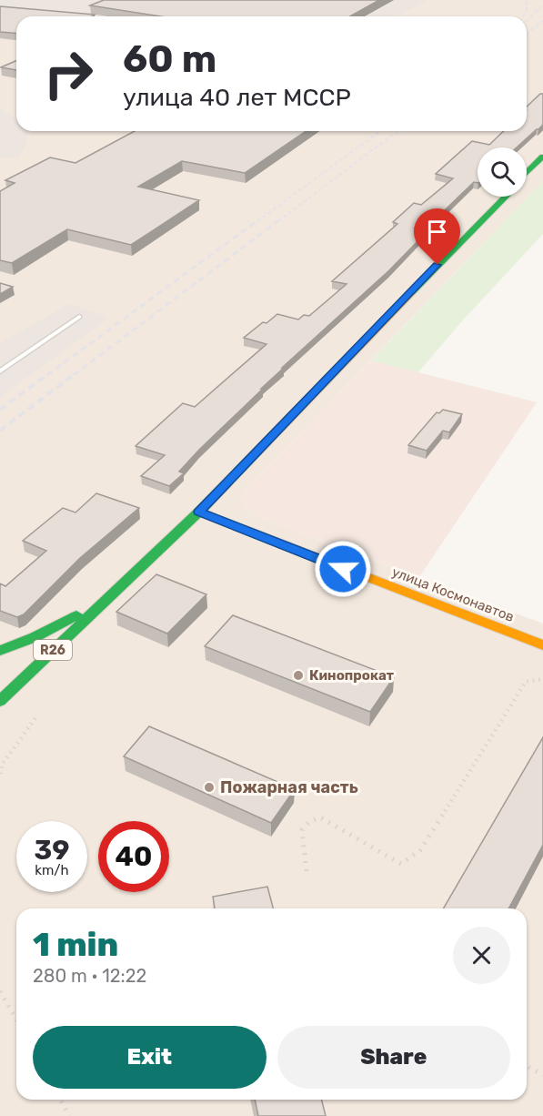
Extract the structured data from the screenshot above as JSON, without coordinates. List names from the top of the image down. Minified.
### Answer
{"streets":{"main road":["улица Космонавтов","R26"]},"crossings":[["улица Космонавтов","R26"]],"places":["Кинопрокат","Пожарная часть"],"page":{"turn":["60 m","улица 40 лет МССР"],"speed":"39 km/h","limit":"40","heading":["1 min","280 m · 12:22"],"buttons":["Exit","Share"]}}
